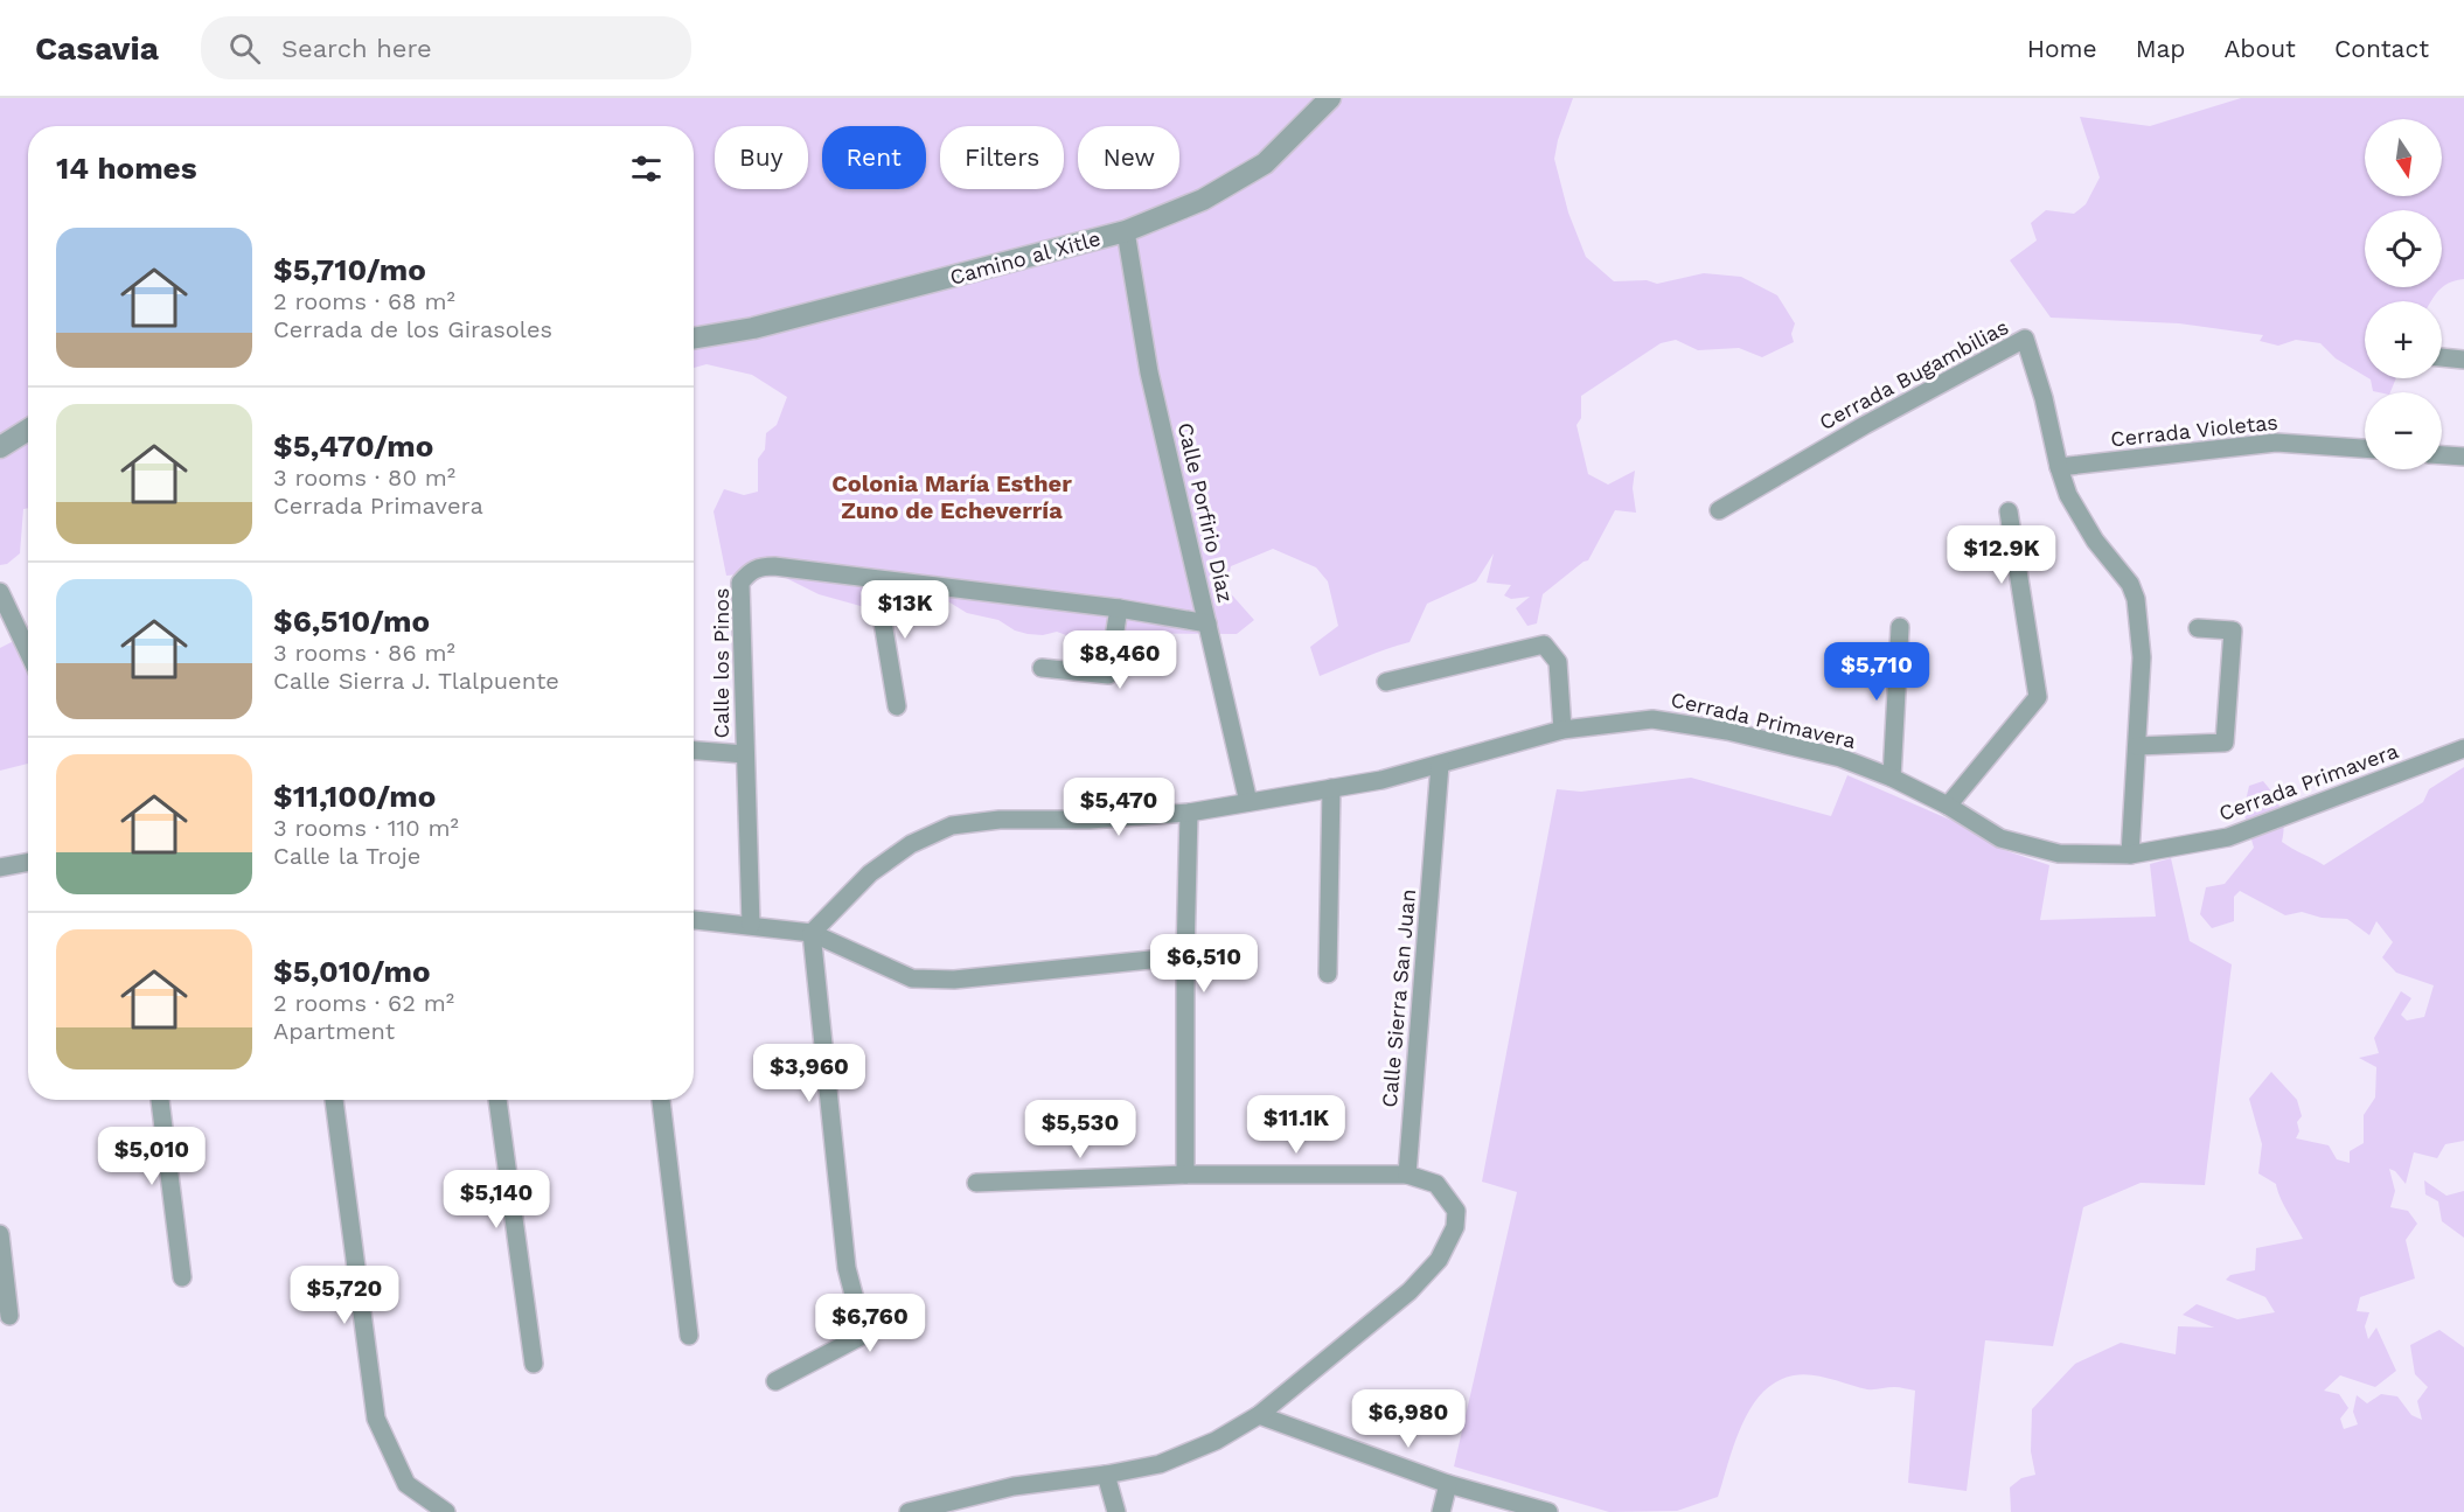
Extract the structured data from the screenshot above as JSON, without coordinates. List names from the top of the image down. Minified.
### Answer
{"streets":{"street":["Camino al Xitle","Cerrada Bugambilias","Cerrada Violetas","Calle Porfirio Díaz","Calle los Pinos","Cerrada Primavera","Calle Sierra San Juan"]},"crossings":[["Camino al Xitle","Calle Porfirio Díaz"],["Cerrada Bugambilias","Cerrada Violetas"],["Cerrada Bugambilias","Cerrada Primavera"],["Calle Porfirio Díaz","Calle los Pinos"],["Calle Porfirio Díaz","Cerrada Primavera"],["Cerrada Primavera","Calle Sierra San Juan"]],"districts":["Colonia María Esther Zuno de Echeverría"],"north":"bottom","page":{"header":"Casavia","search":"Search here","nav":["Home","Map","About","Contact"],"map_buttons":["+","−"],"chip":["Buy","Rent","Filters","New"],"heading":"14 homes","list":[{"name":"$5,710/mo","note":"2 rooms · 68 m² · Cerrada de los Girasoles"},{"name":"$5,470/mo","note":"3 rooms · 80 m² · Cerrada Primavera"},{"name":"$6,510/mo","note":"3 rooms · 86 m² · Calle Sierra J. Tlalpuente"},{"name":"$11,100/mo","note":"3 rooms · 110 m² · Calle la Troje"},{"name":"$5,010/mo","note":"2 rooms · 62 m² · Apartment"}],"price":["$12.9K","$13K","$8,460","$5,710","$5,470","$6,510","$3,960","$11.1K","$5,530","$5,010","$5,140","$5,720","$6,760","$6,980"]}}
